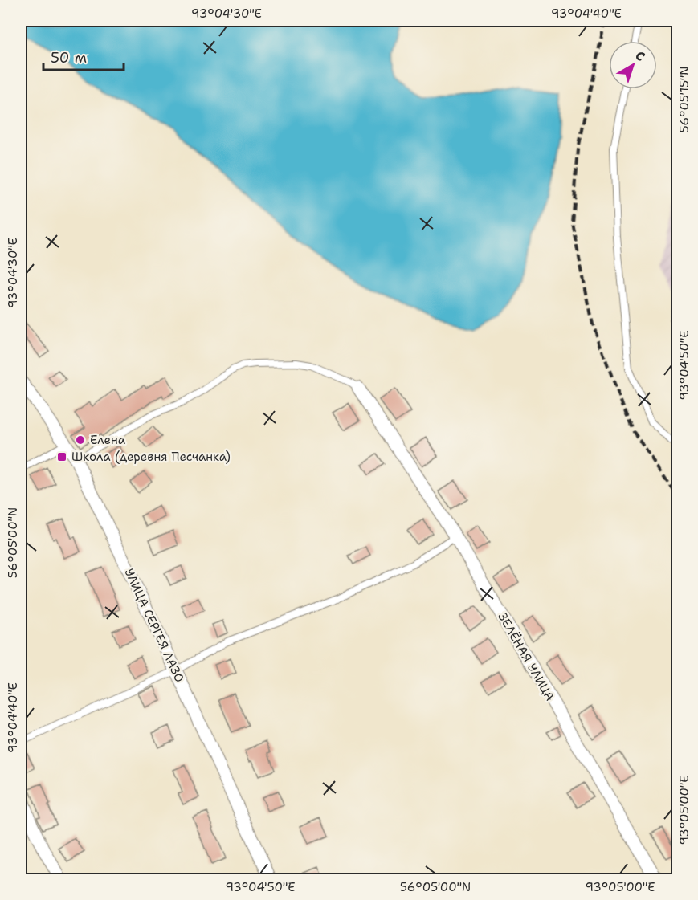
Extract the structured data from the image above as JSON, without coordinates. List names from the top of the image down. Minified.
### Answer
{"streets":{"street":["УЛИЦА СЕРГЕЯ ЛАЗО","ЗЕЛЁНАЯ УЛИЦА"]},"places":{"other":["Елена"],"transit":["Школа (деревня Песчанка)"]},"scale_bar":"50 m","north":"top right","coordinates":["93°04'30\"E","93°04'40\"E","56°05'15\"N","93°04'50\"E","56°05'00\"N","93°05'00\"E"]}
